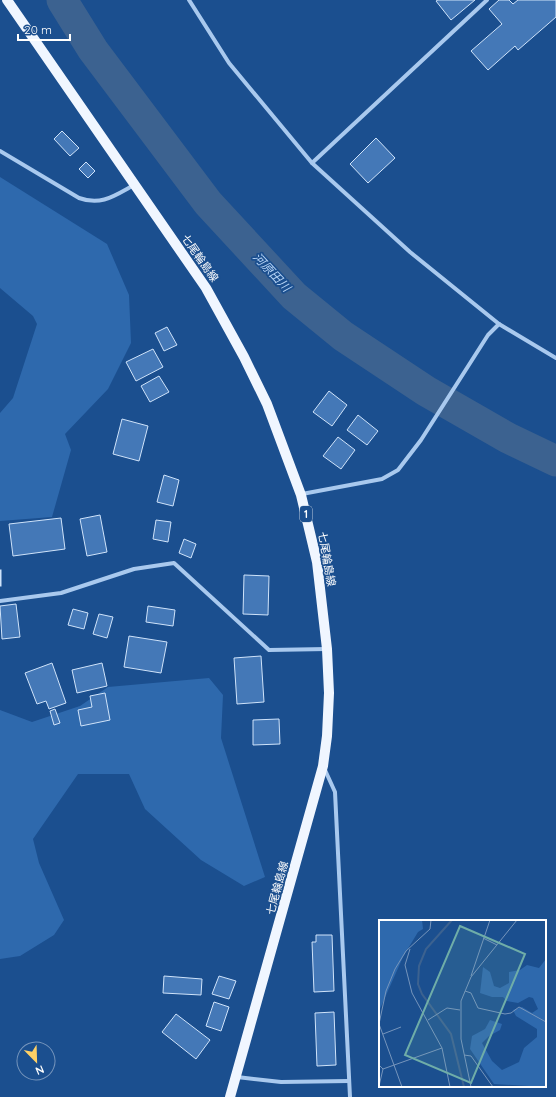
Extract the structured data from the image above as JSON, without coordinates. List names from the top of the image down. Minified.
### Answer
{"streets":{"main road":["七尾輪島線","1"]},"water":["河原田川"],"scale_bar":"20 m","north":"bottom right"}
